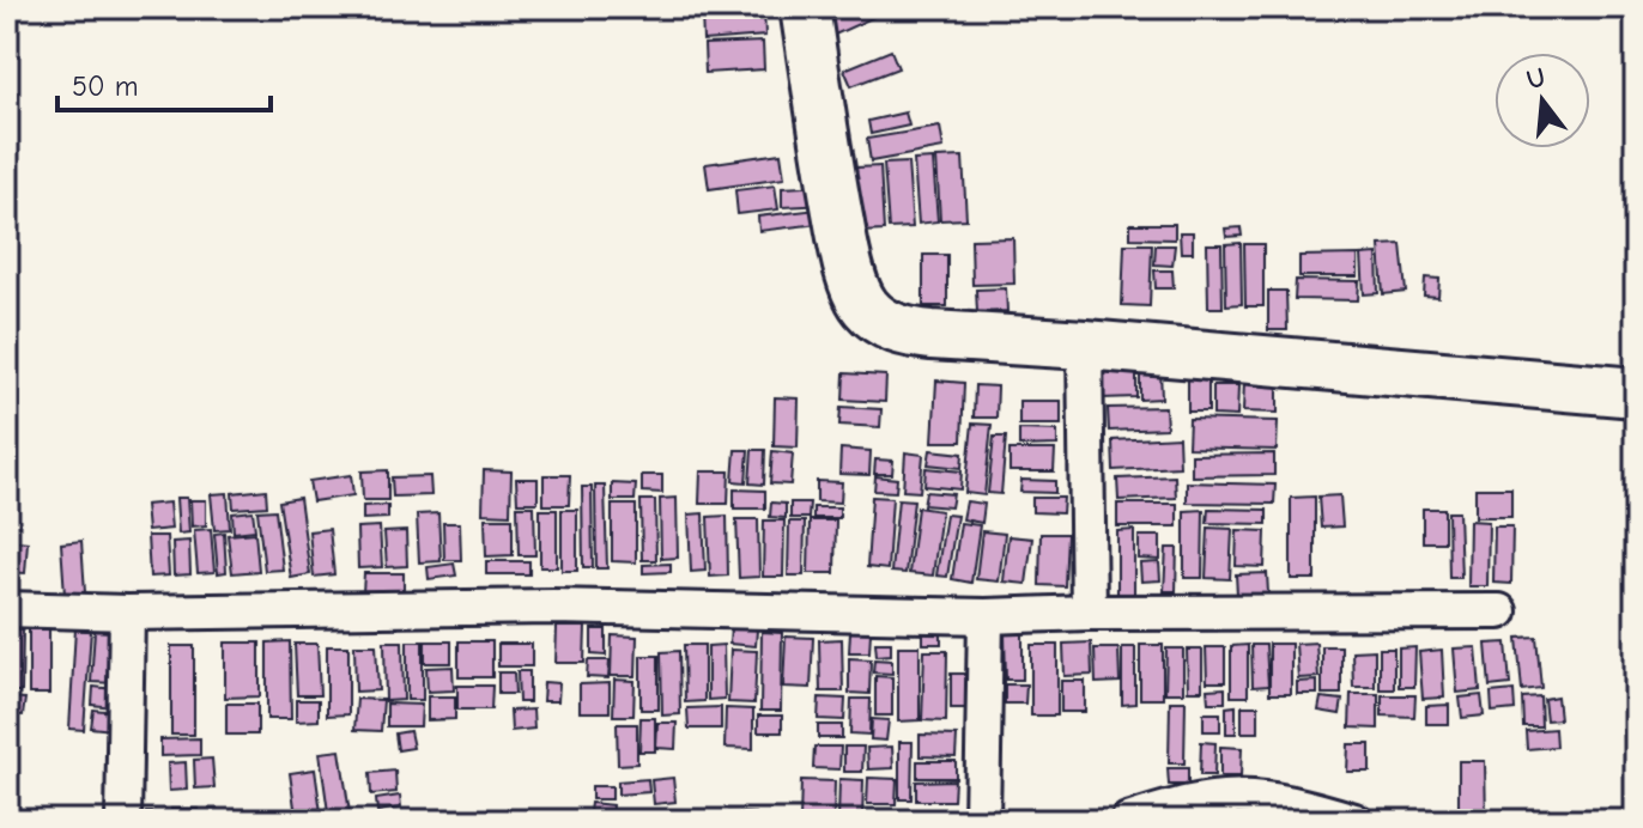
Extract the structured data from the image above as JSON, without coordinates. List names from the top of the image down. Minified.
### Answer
{"scale_bar":"50 m","north":"top"}
